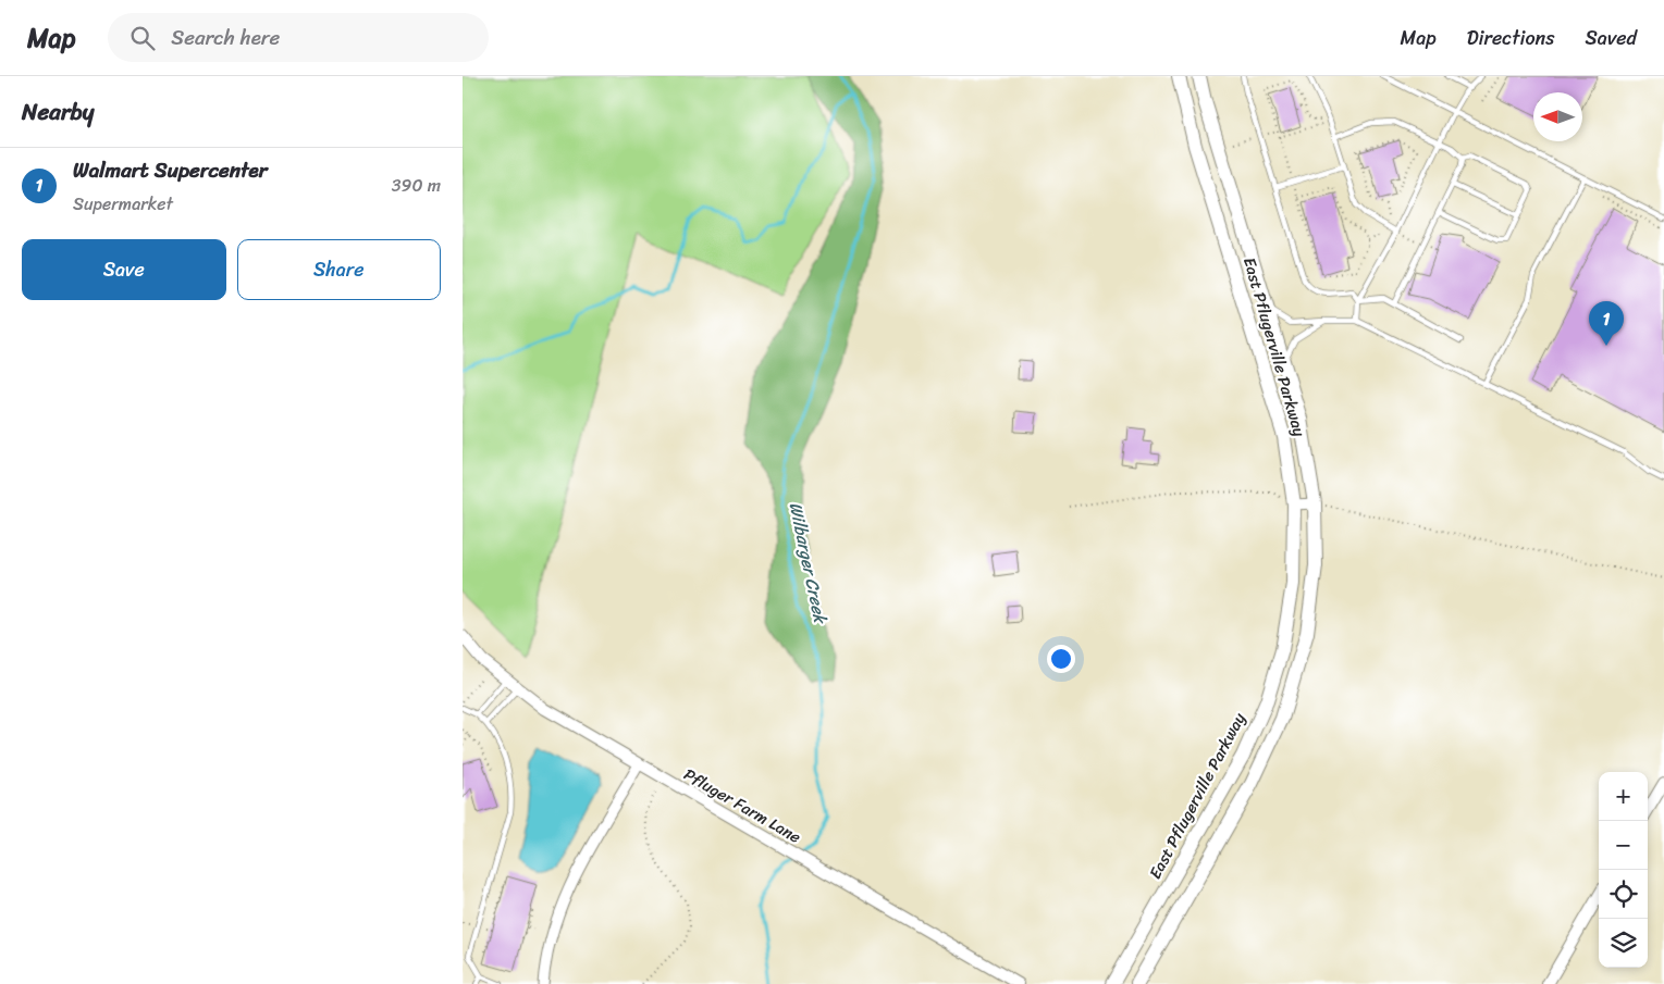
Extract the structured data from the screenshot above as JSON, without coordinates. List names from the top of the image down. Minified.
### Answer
{"streets":{"main road":["East Pflugerville Parkway"],"street":["Pfluger Farm Lane"]},"water":["Wilbarger Creek"],"north":"left","page":{"header":"Map","search":"Search here","nav":["Map","Directions","Saved"],"heading":"Nearby","list":[{"mark":"1","name":"Walmart Supercenter","note":"Supermarket","value":"390 m"}],"buttons":["Save","Share"],"pins":"1","map_buttons":["+","−"]}}
